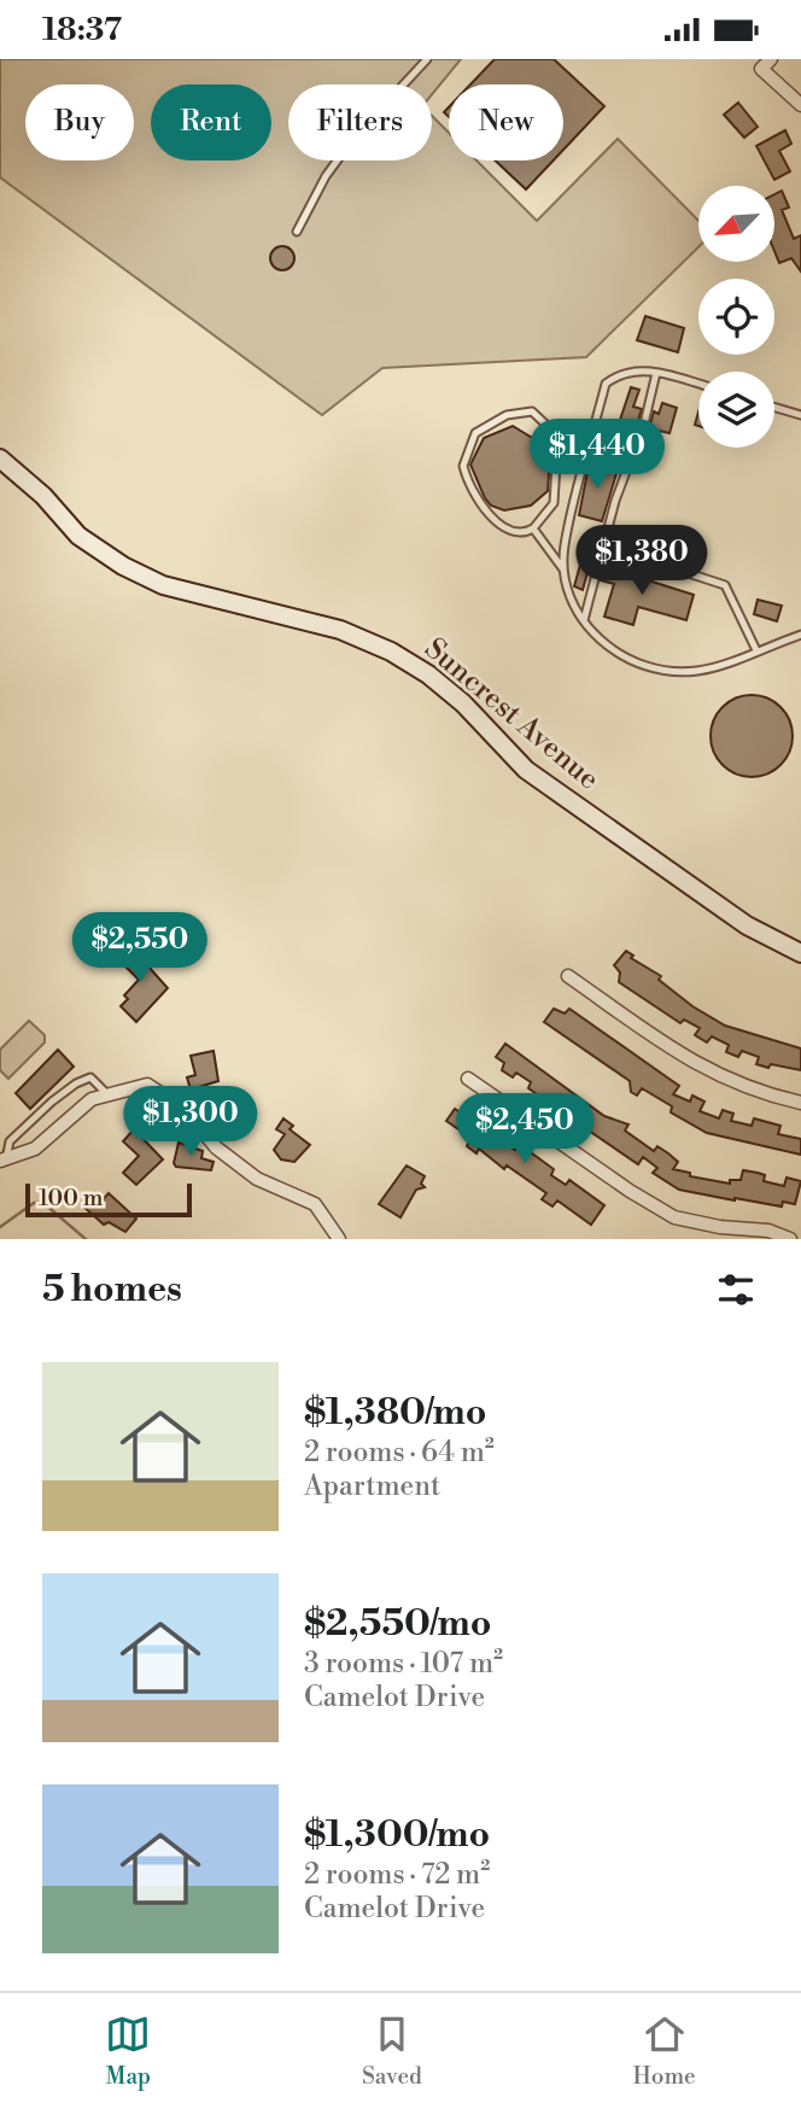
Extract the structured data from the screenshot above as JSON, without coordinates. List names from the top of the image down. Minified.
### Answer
{"streets":{"street":["Suncrest Avenue"]},"scale_bar":"100 m","north":"bottom left","page":{"status":"18:37","chip":["Buy","Rent","Filters","New"],"price":["$1,440","$1,380","$2,550","$1,300","$2,450"],"scale":"100 m","heading":"5 homes","list":[{"name":"$1,380/mo","note":"2 rooms · 64 m² · Apartment"},{"name":"$2,550/mo","note":"3 rooms · 107 m² · Camelot Drive"},{"name":"$1,300/mo","note":"2 rooms · 72 m² · Camelot Drive"}],"tabs":["Map","Saved","Home"]}}
